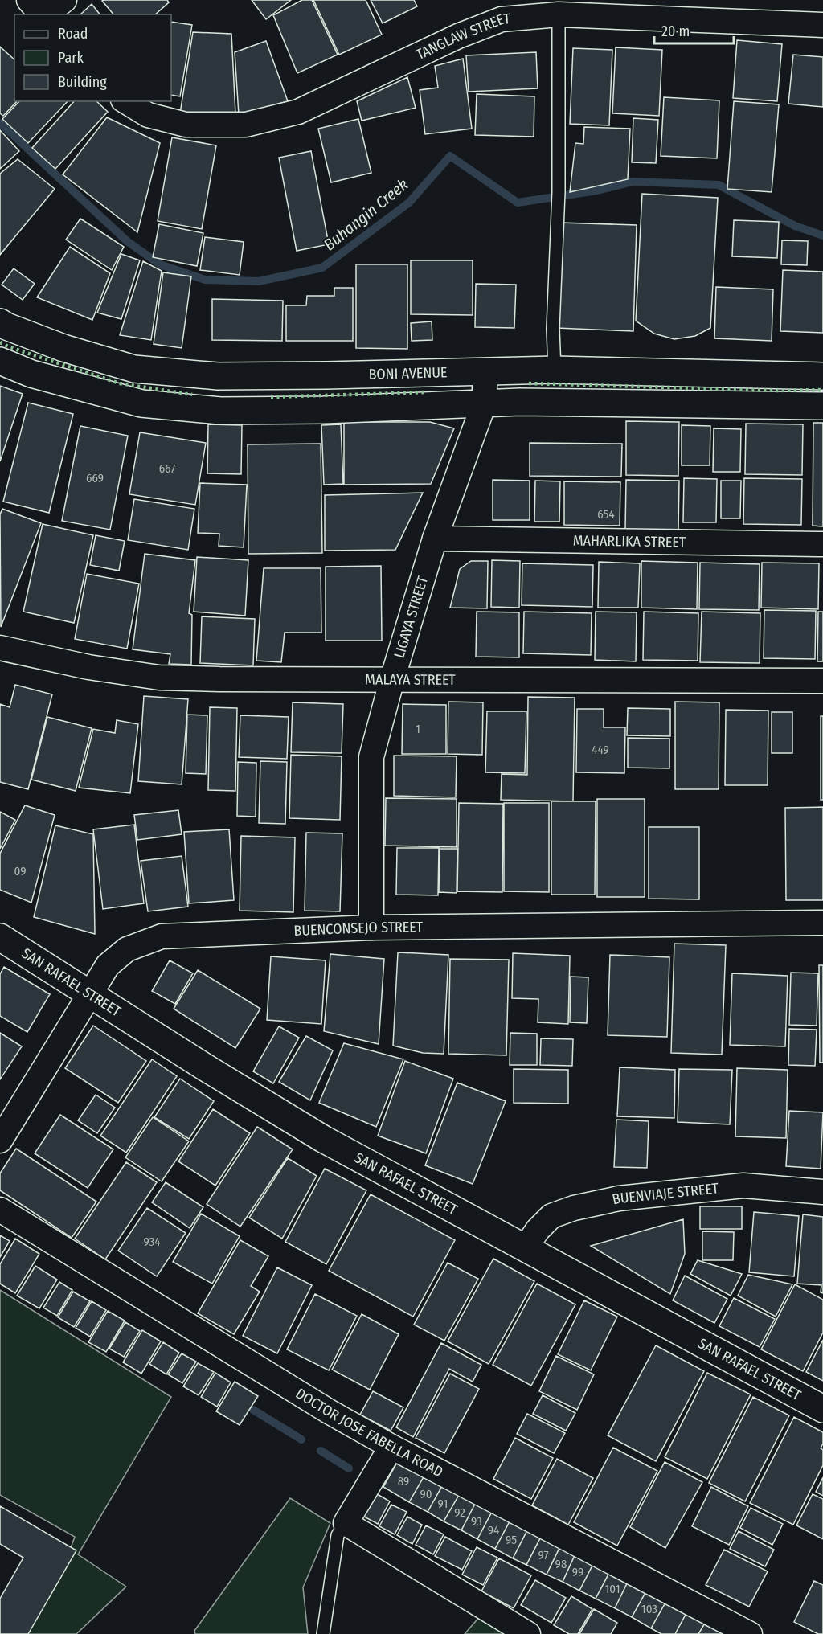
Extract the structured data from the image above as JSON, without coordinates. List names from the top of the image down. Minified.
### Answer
{"streets":{"main road":["BONI AVENUE","SAN RAFAEL STREET"],"street":["TANGLAW STREET","MAHARLIKA STREET","LIGAYA STREET","MALAYA STREET","BUENCONSEJO STREET","BUENVIAJE STREET","DOCTOR JOSE FABELLA ROAD"]},"crossings":[["BONI AVENUE","LIGAYA STREET"],["MAHARLIKA STREET","LIGAYA STREET"],["LIGAYA STREET","MALAYA STREET"],["LIGAYA STREET","BUENCONSEJO STREET"],["BUENCONSEJO STREET","SAN RAFAEL STREET"],["SAN RAFAEL STREET","BUENVIAJE STREET"]],"water":["Buhangin Creek"],"house_numbers":["667","669","654","1","449","09","934","89","90","91","92","93","94","95","97","98","99","101","103"],"legend":["Road","Park","Building"],"scale_bar":"20 m"}
